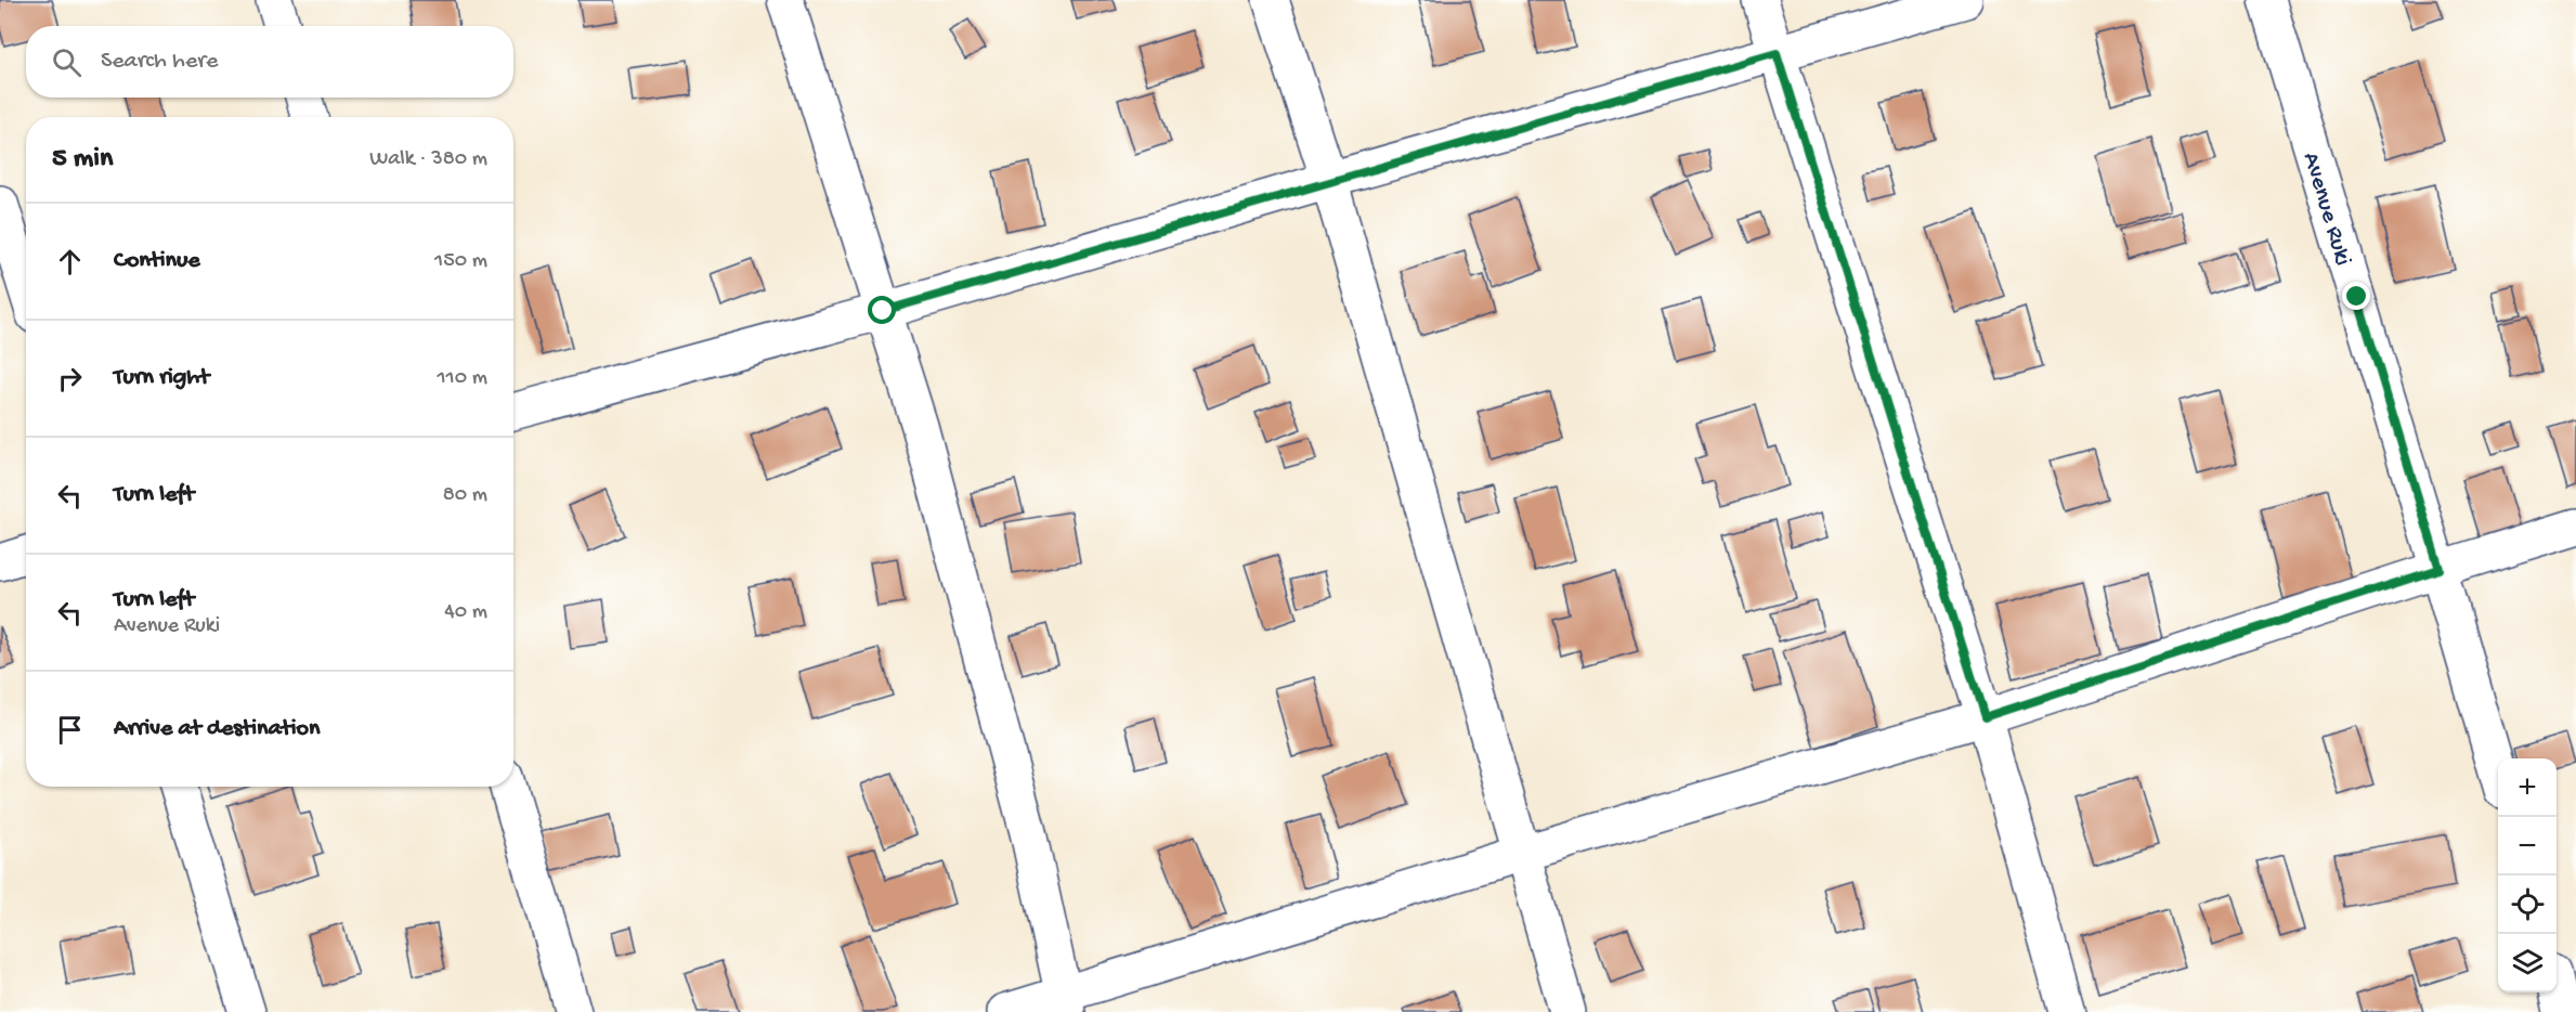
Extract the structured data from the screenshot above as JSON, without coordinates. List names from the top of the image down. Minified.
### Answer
{"streets":{"street":["Avenue Ruki"]},"page":{"search":"Search here","heading":["5 min","Walk · 380 m"],"list":[["Continue","150 m"],["Turn right","110 m"],["Turn left","80 m"],["Turn left","Avenue Ruki","40 m"],"Arrive at destination"],"map_buttons":["+","−"]}}
